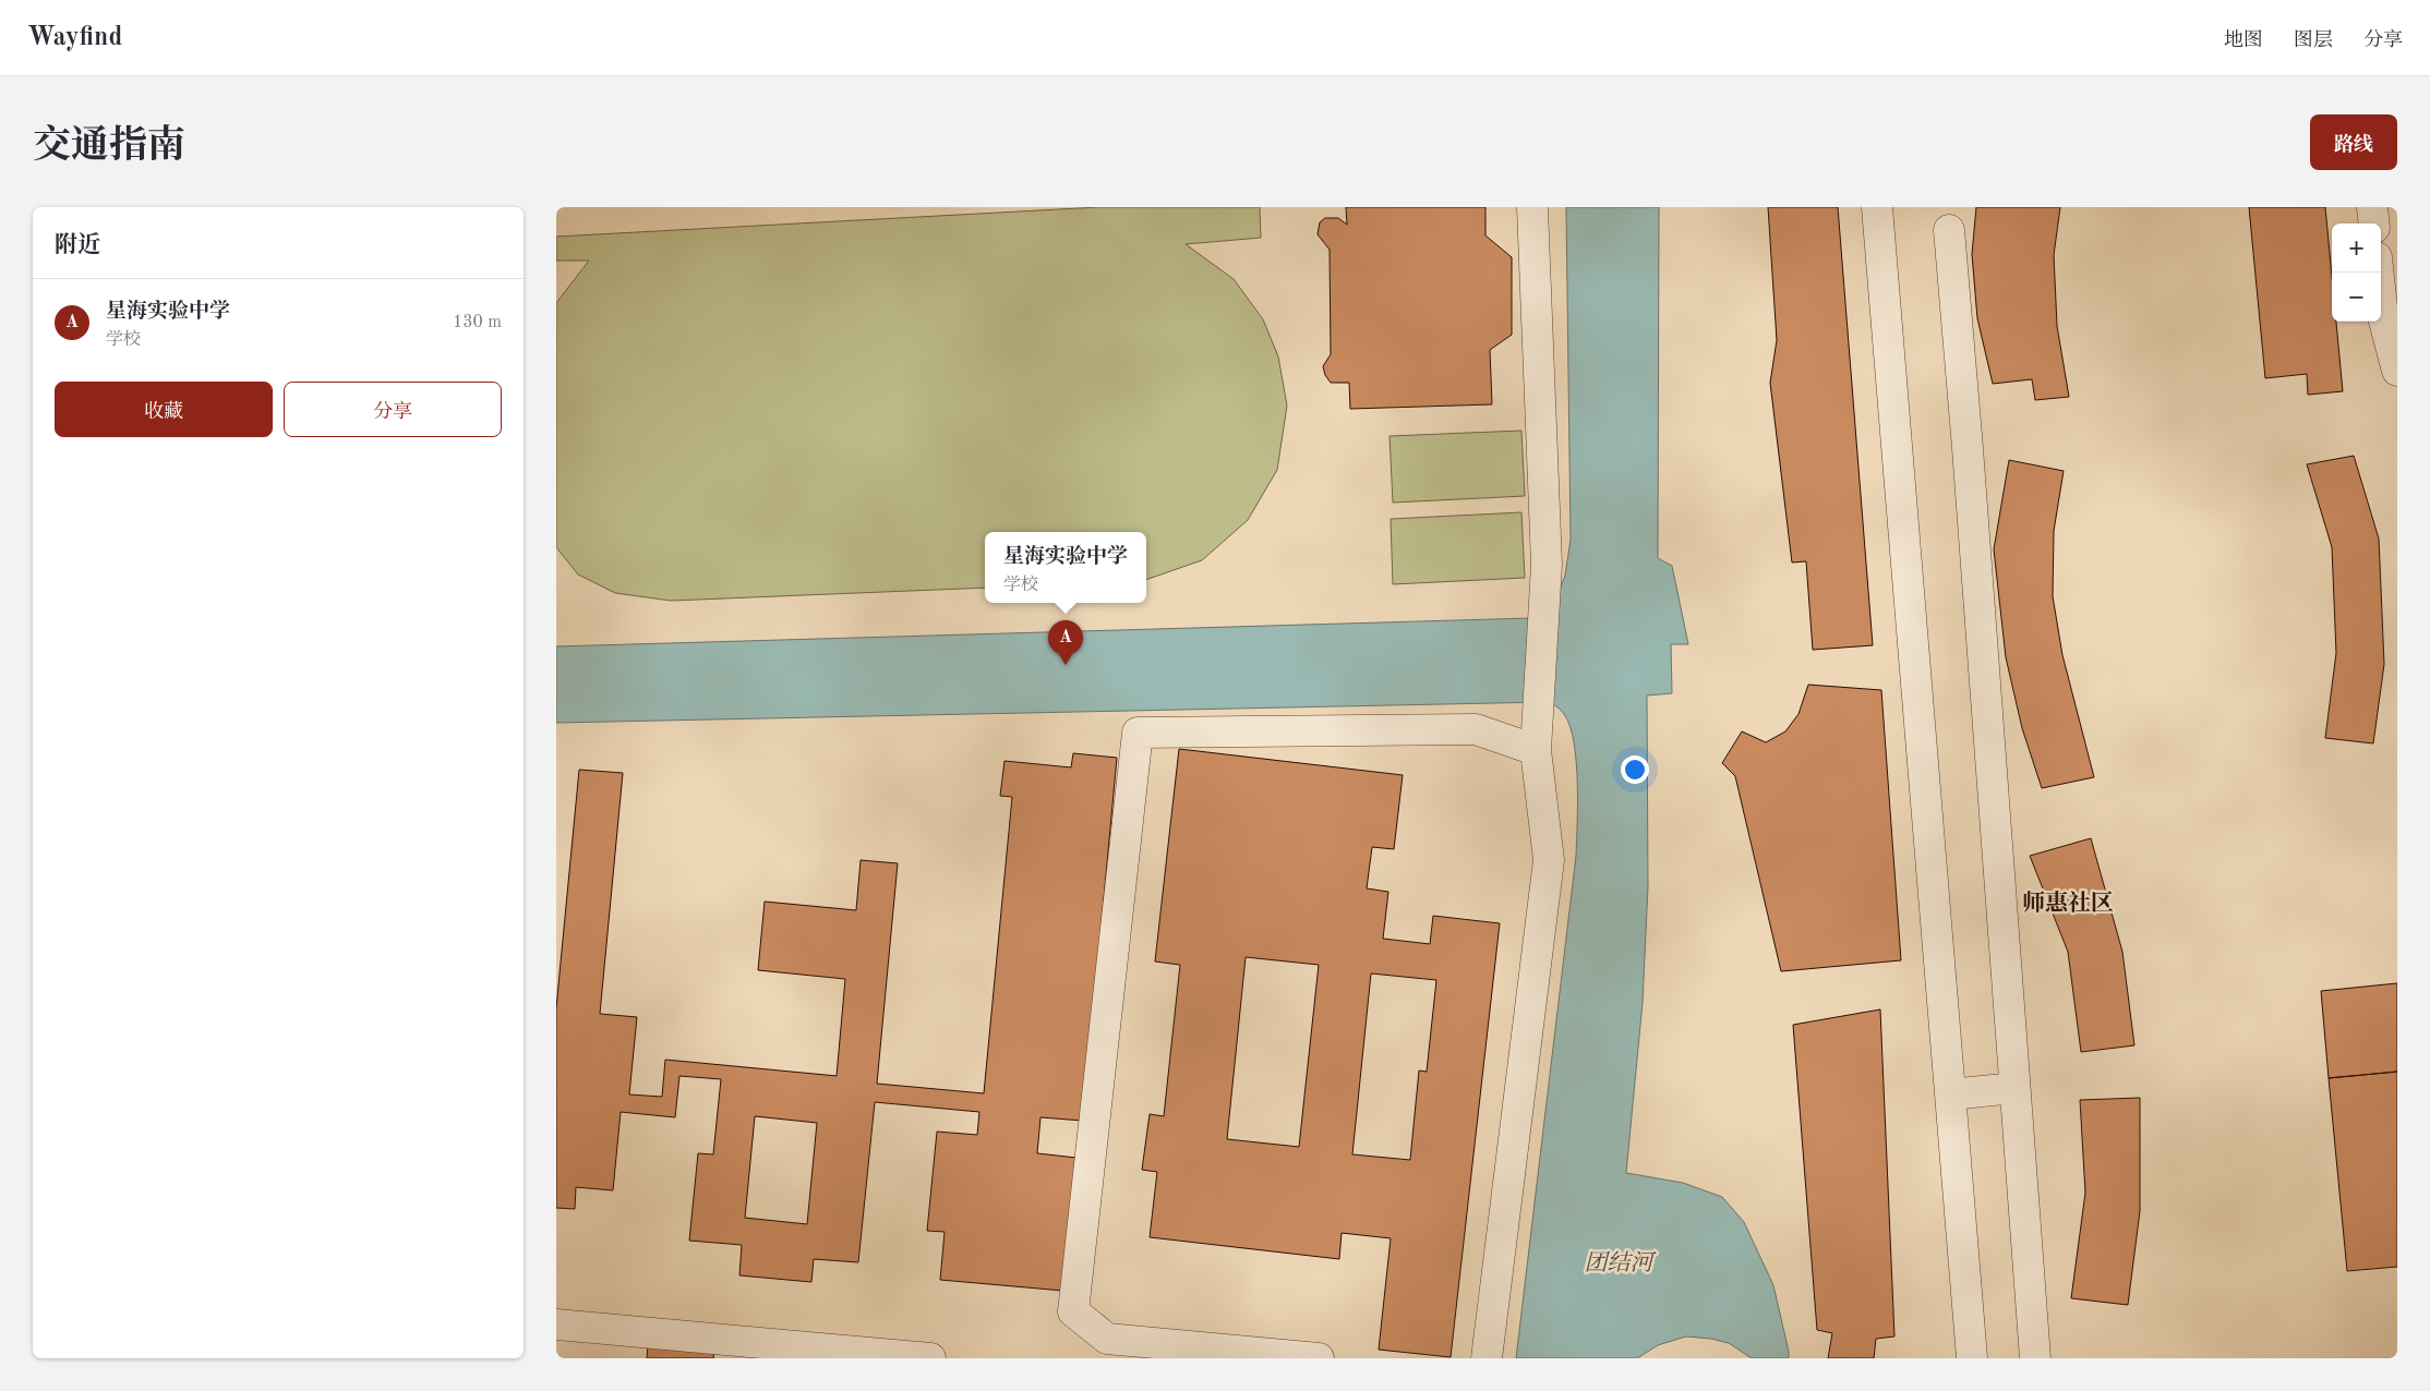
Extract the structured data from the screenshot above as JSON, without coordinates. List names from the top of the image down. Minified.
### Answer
{"districts":["师惠社区"],"water":["团结河"],"page":{"header":"Wayfind","nav":["地图","图层","分享"],"title":"交通指南","buttons":["路线",["收藏","分享"]],"heading":"附近","map_buttons":["+","−"],"list":[{"mark":"A","name":"星海实验中学","note":"学校","value":"130 m"}],"popup":["星海实验中学","学校"],"pins":"A"}}
